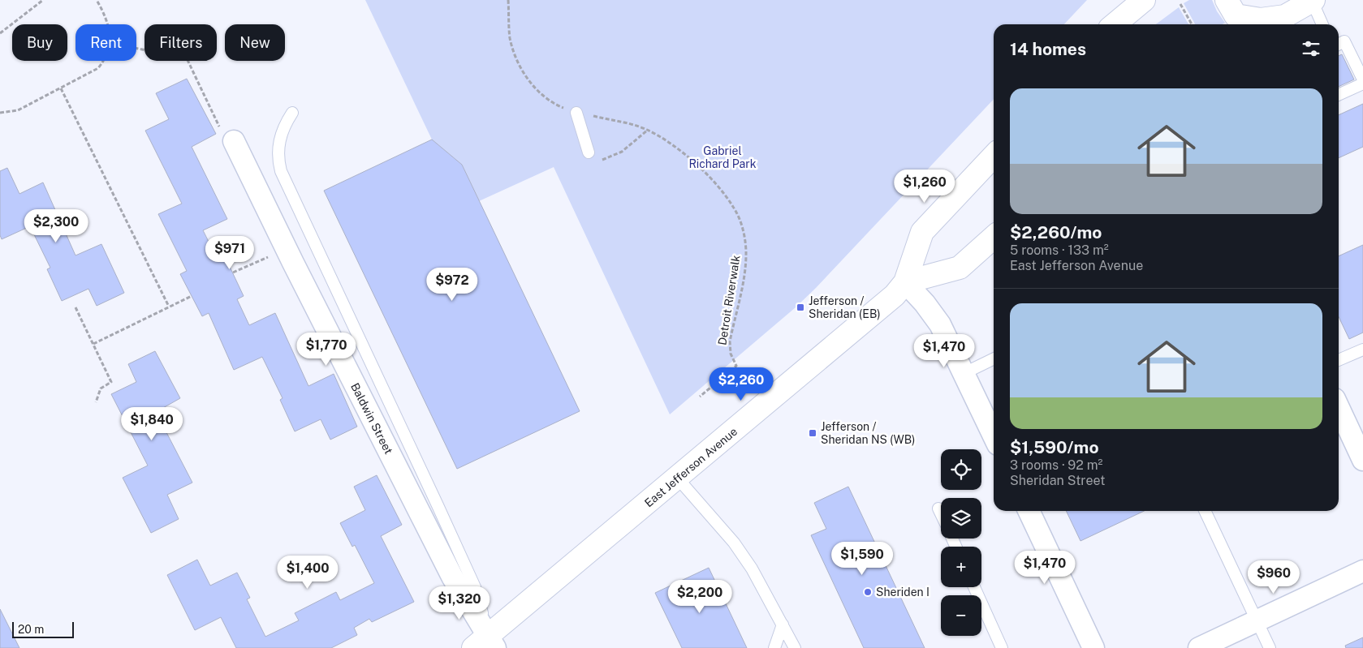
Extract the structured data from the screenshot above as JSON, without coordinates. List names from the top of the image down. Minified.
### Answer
{"streets":{"main road":["East Jefferson Avenue"],"street":["Baldwin Street"],"path":["Detroit Riverwalk"]},"crossings":[["Baldwin Street","East Jefferson Avenue"]],"parks":["Gabriel Richard Park"],"places":{"transit":["Jefferson / Sheridan (EB)","Jefferson / Sheridan NS (WB)"],"other":["Sheriden I"]},"scale_bar":"20 m","page":{"chip":["Buy","Rent","Filters","New"],"heading":"14 homes","list":[{"name":"$2,260/mo","note":"5 rooms · 133 m² · East Jefferson Avenue"},{"name":"$1,590/mo","note":"3 rooms · 92 m² · Sheridan Street"}],"price":["$1,260","$2,300","$971","$972","$1,770","$1,470","$2,260","$1,840","$1,590","$1,470","$1,400","$960","$2,200","$1,320"],"map_buttons":["+","−"],"scale":"20 m"}}
